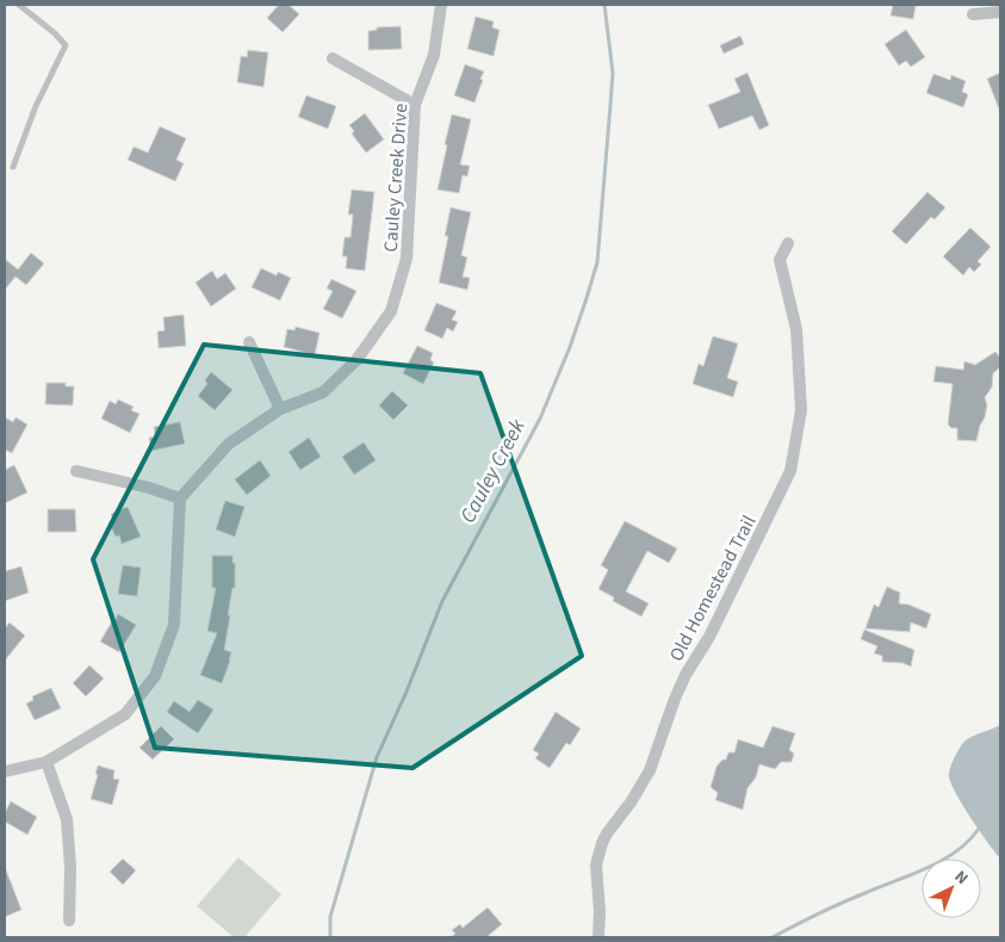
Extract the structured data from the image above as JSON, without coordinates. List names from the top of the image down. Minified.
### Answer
{"streets":{"street":["Cauley Creek Drive","Old Homestead Trail"]},"water":["Cauley Creek"],"north":"top right"}
